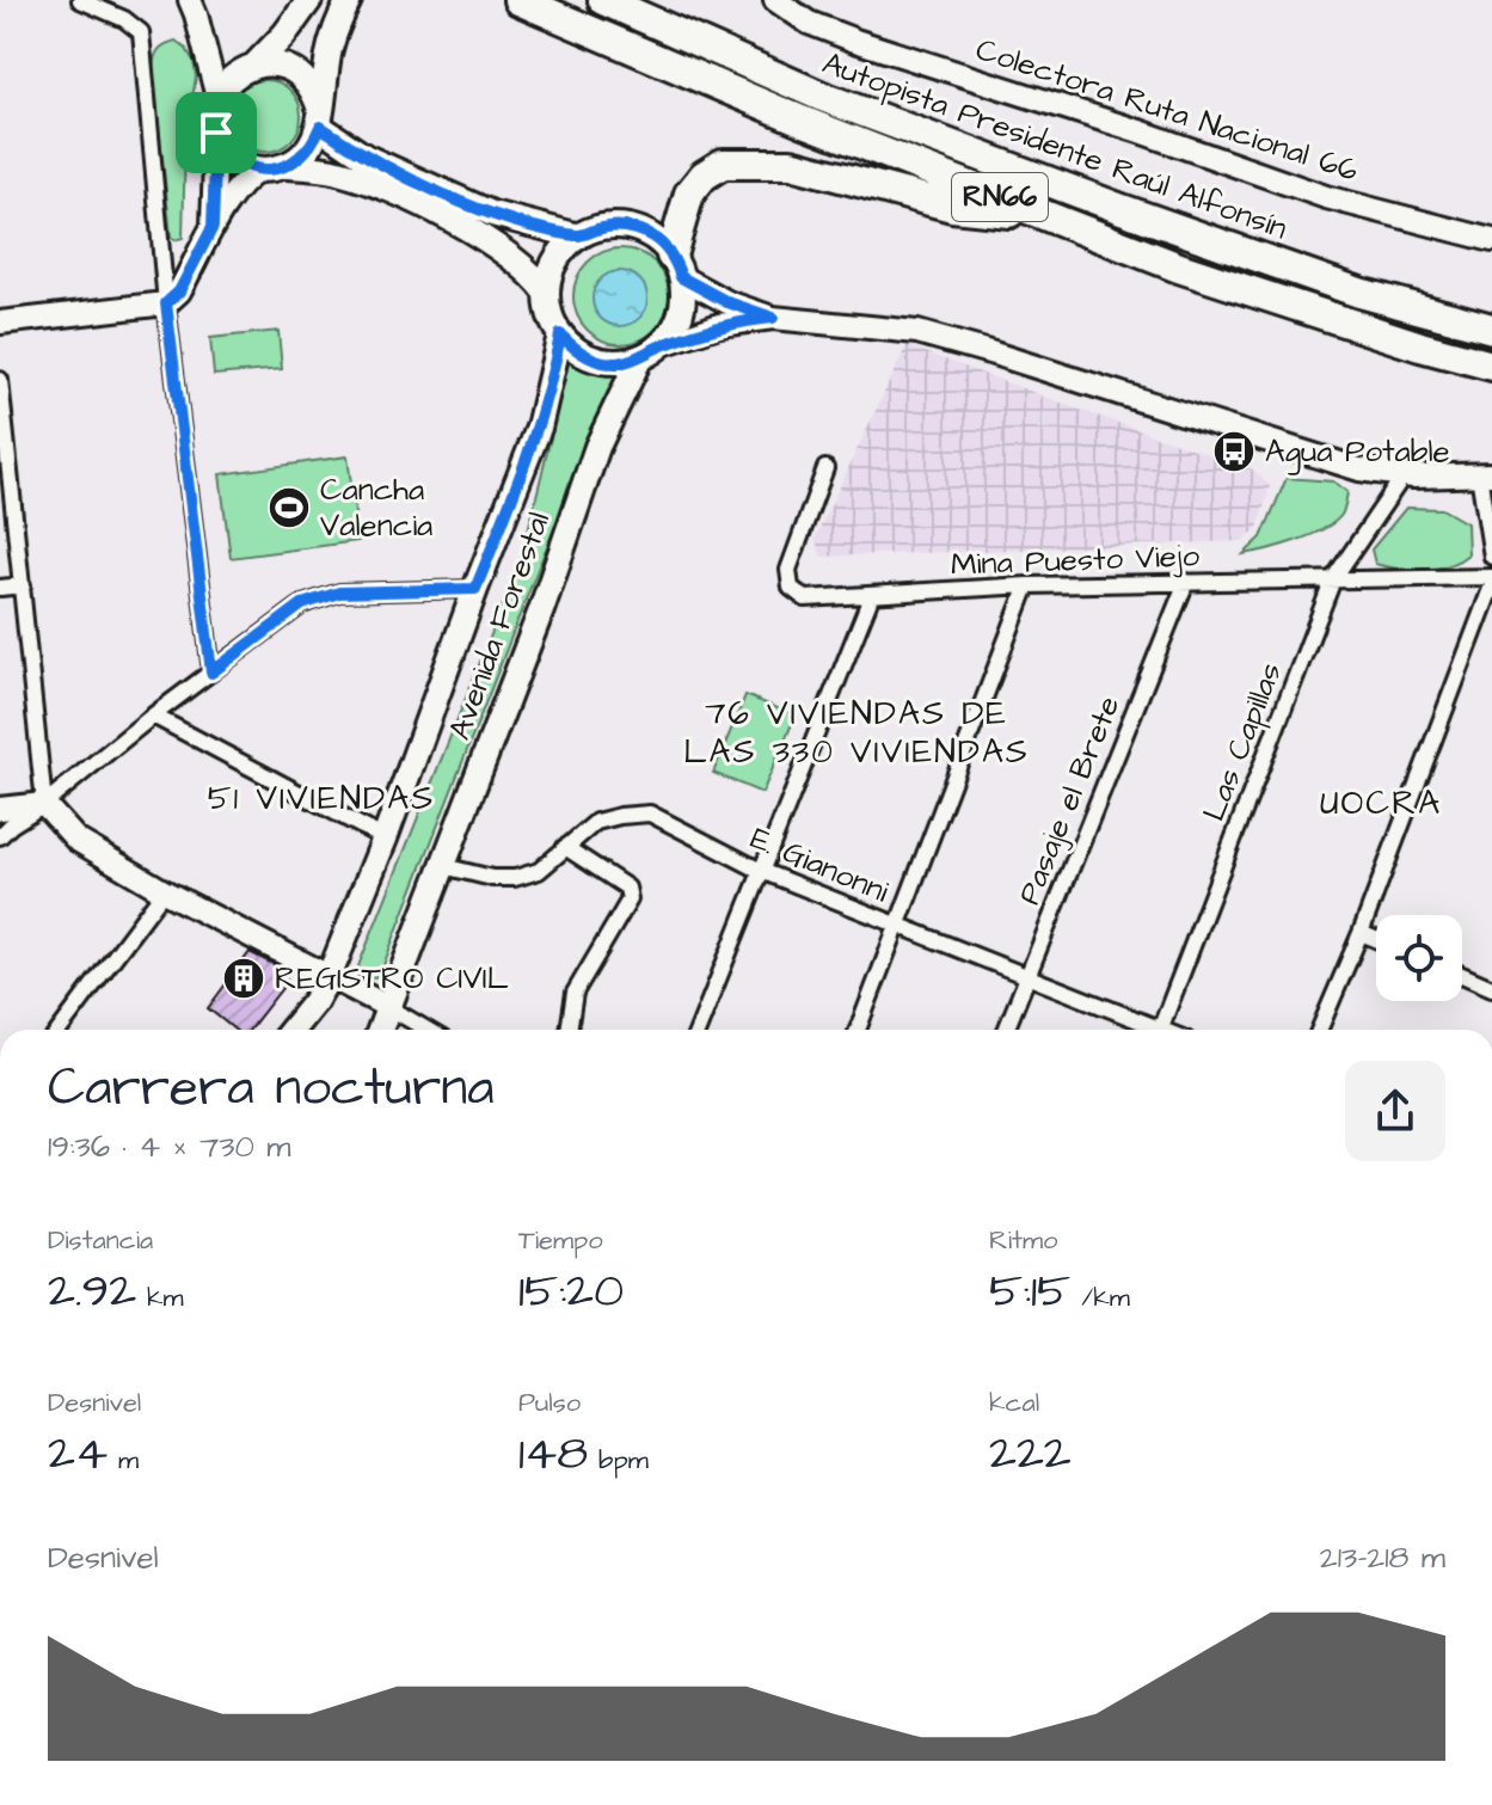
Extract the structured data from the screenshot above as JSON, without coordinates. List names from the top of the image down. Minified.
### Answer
{"streets":{"highway":["Autopista Presidente Raúl Alfonsín","RN66"],"main road":["Avenida Forestal"],"street":["Colectora Ruta Nacional 66","Mina Puesto Viejo","Las Capillas","Pasaje el Brete","E. Gianonni"]},"crossings":[["Mina Puesto Viejo","Las Capillas"],["Mina Puesto Viejo","Pasaje el Brete"],["Avenida Forestal","E. Gianonni"],["Pasaje el Brete","E. Gianonni"]],"districts":["76 VIVIENDAS DE LAS 330 VIVIENDAS","51 VIVIENDAS","UOCRA"],"places":{"bus stop":["Agua Potable"],"sports":["Cancha Valencia"],"building":["REGISTRO CIVIL"]},"page":{"heading":["Carrera nocturna","19:36 · 4 × 730 m"],"stats":[["Distancia","2.92 km"],["Tiempo","15:20"],["Ritmo","5:15 /km"],["Desnivel","24 m"],["Pulso","148 bpm"],["kcal","222"]],"chart":["Desnivel","213–218 m"]}}
